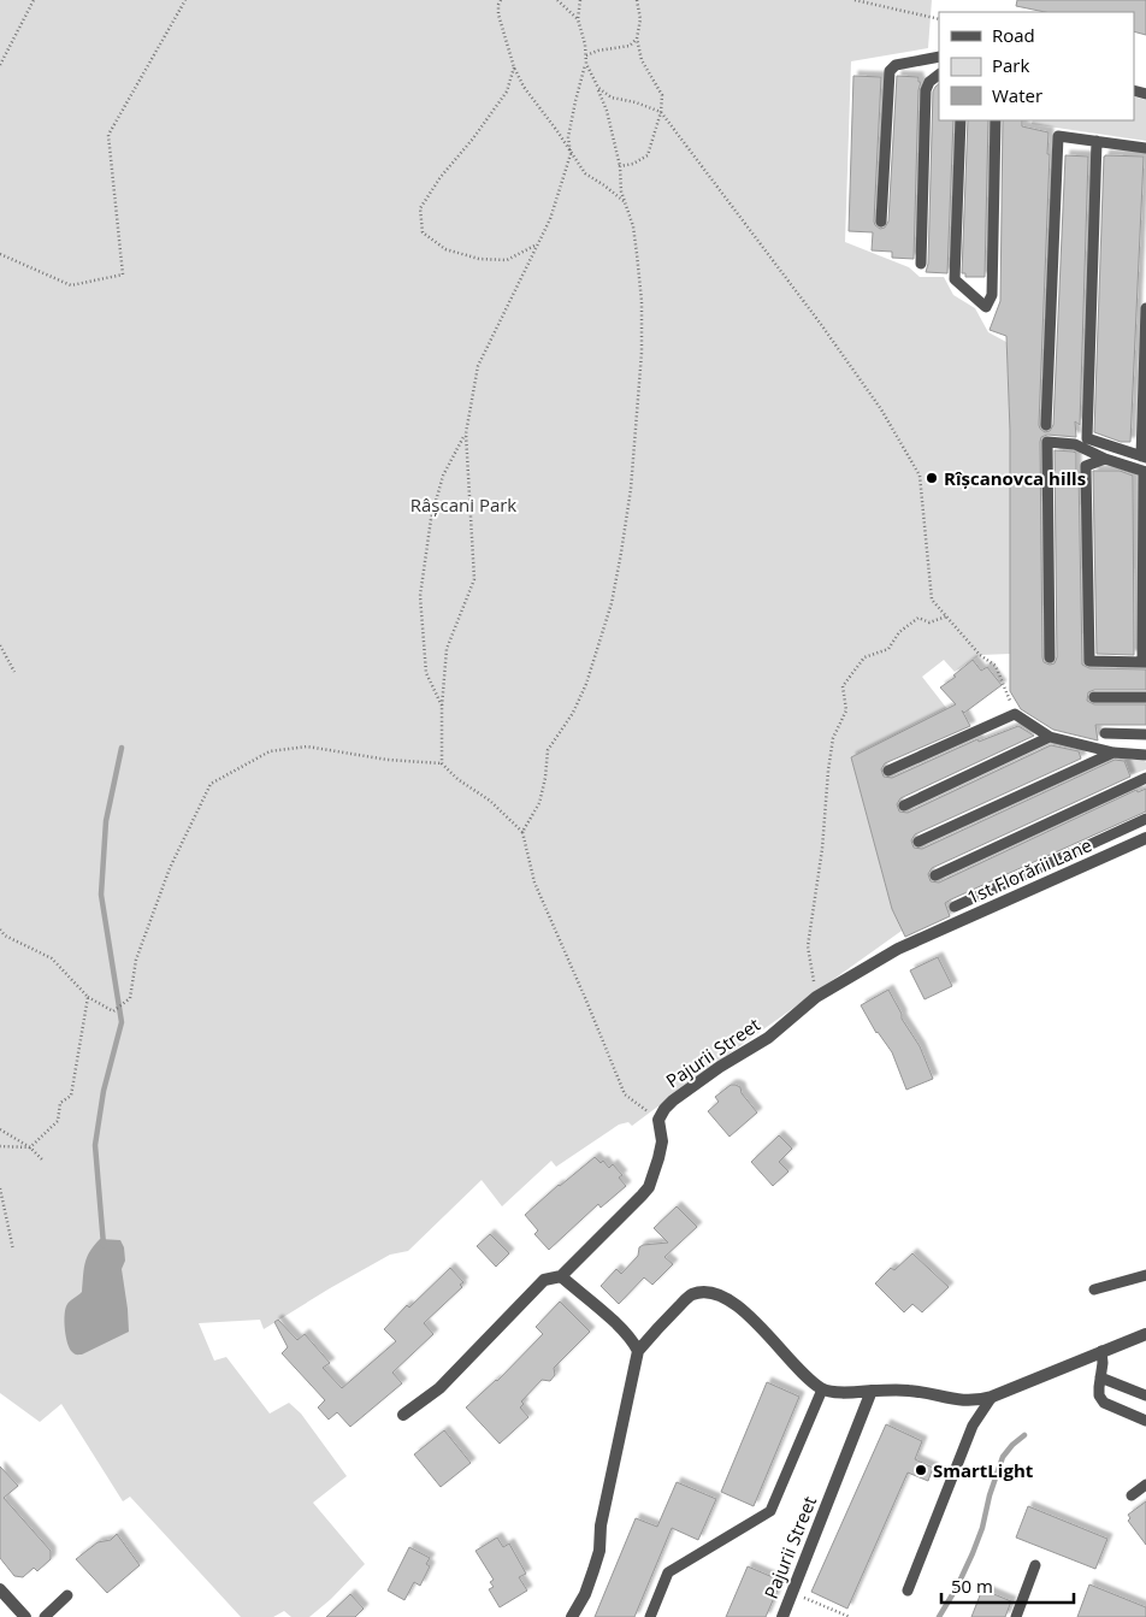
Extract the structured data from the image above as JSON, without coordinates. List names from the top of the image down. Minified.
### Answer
{"streets":{"street":["1st Florării Lane","Pajurii Street"]},"crossings":[["1st Florării Lane","Pajurii Street"]],"parks":["Râșcani Park"],"places":["Rîșcanovca hills","SmartLight"],"legend":["Road","Park","Water"],"scale_bar":"50 m"}
